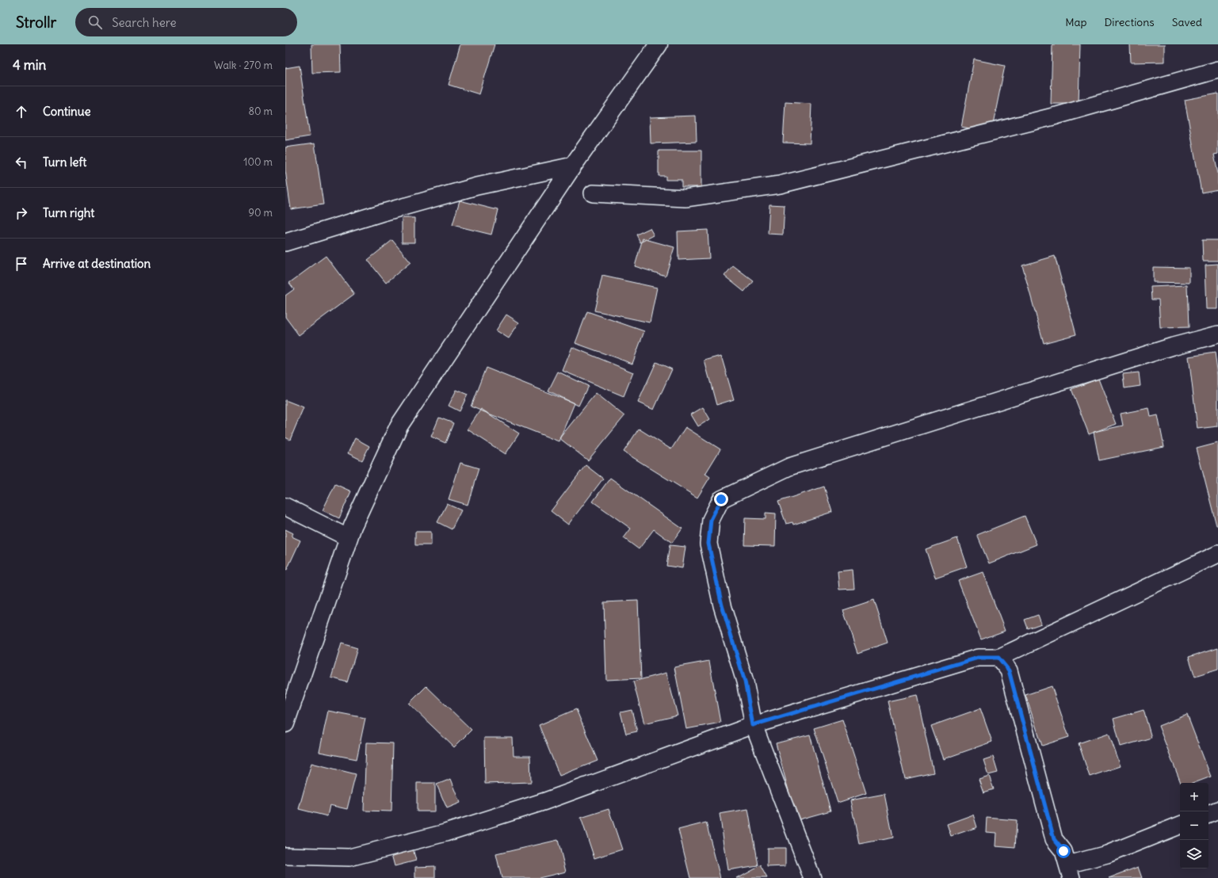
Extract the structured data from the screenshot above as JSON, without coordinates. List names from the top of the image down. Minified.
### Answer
{"page":{"header":"Strollr","search":"Search here","nav":["Map","Directions","Saved"],"heading":["4 min","Walk · 270 m"],"list":[["Continue","80 m"],["Turn left","100 m"],["Turn right","90 m"],"Arrive at destination"],"map_buttons":["+","−"]}}
